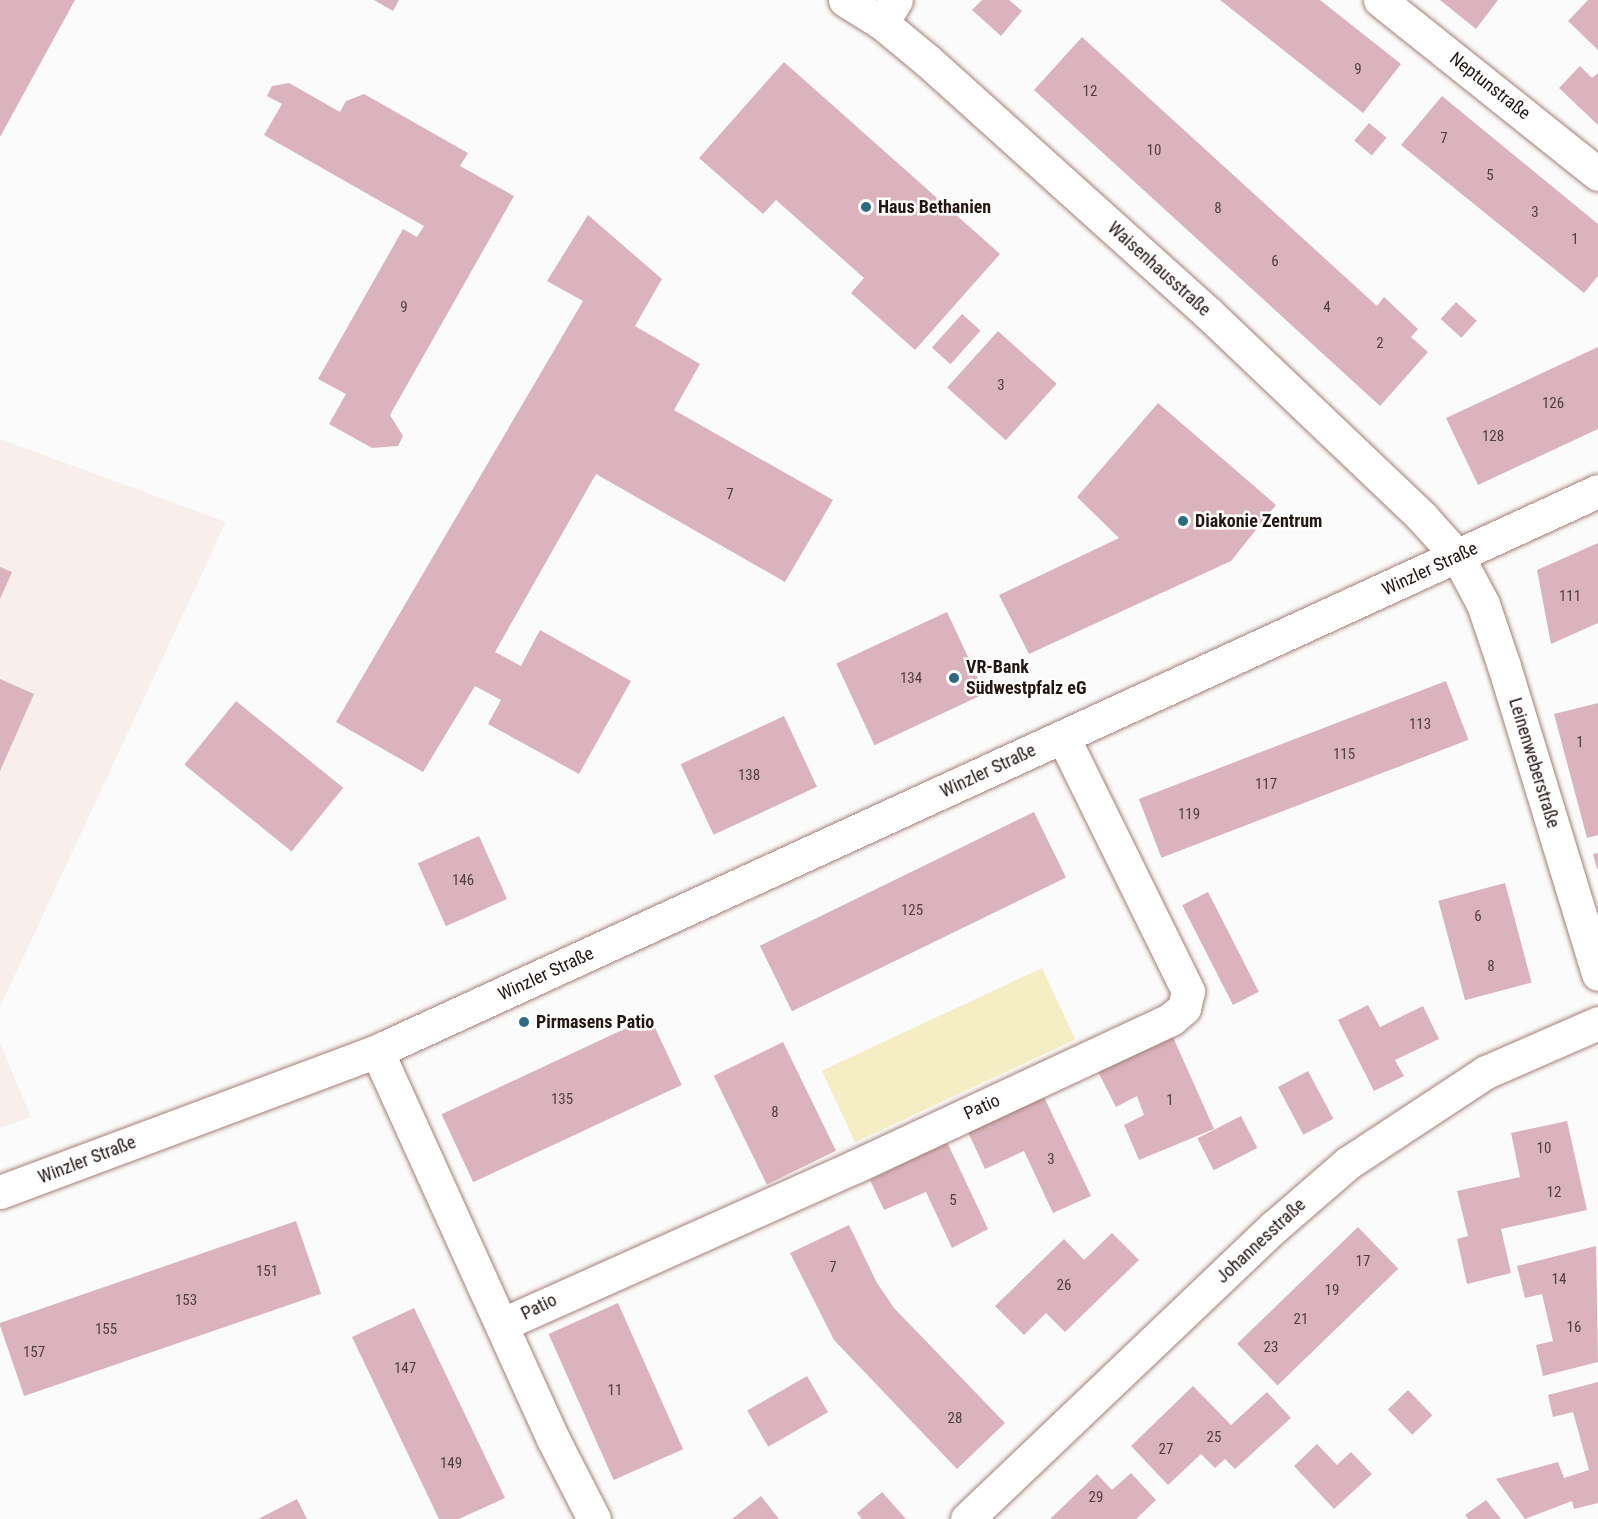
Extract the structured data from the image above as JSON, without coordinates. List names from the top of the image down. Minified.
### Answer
{"streets":{"street":["Neptunstraße","Waisenhausstraße","Winzler Straße","Leinenweberstraße","Patio","Johannesstraße"]},"crossings":[["Waisenhausstraße","Winzler Straße"],["Waisenhausstraße","Leinenweberstraße"],["Winzler Straße","Leinenweberstraße"],["Winzler Straße","Patio"]],"places":["Haus Bethanien","Diakonie Zentrum","VR-Bank Südwestpfalz eG","Pirmasens Patio"],"house_numbers":["9","12","7","10","5","8","3","1","6","9","4","2","3","126","128","7","111","134","113","1","115","138","117","119","146","125","6","8","135","1","8","10","3","12","5","17","7","151","14","26","19","153","21","16","155","23","157","147","11","28","25","27","149","29"]}
